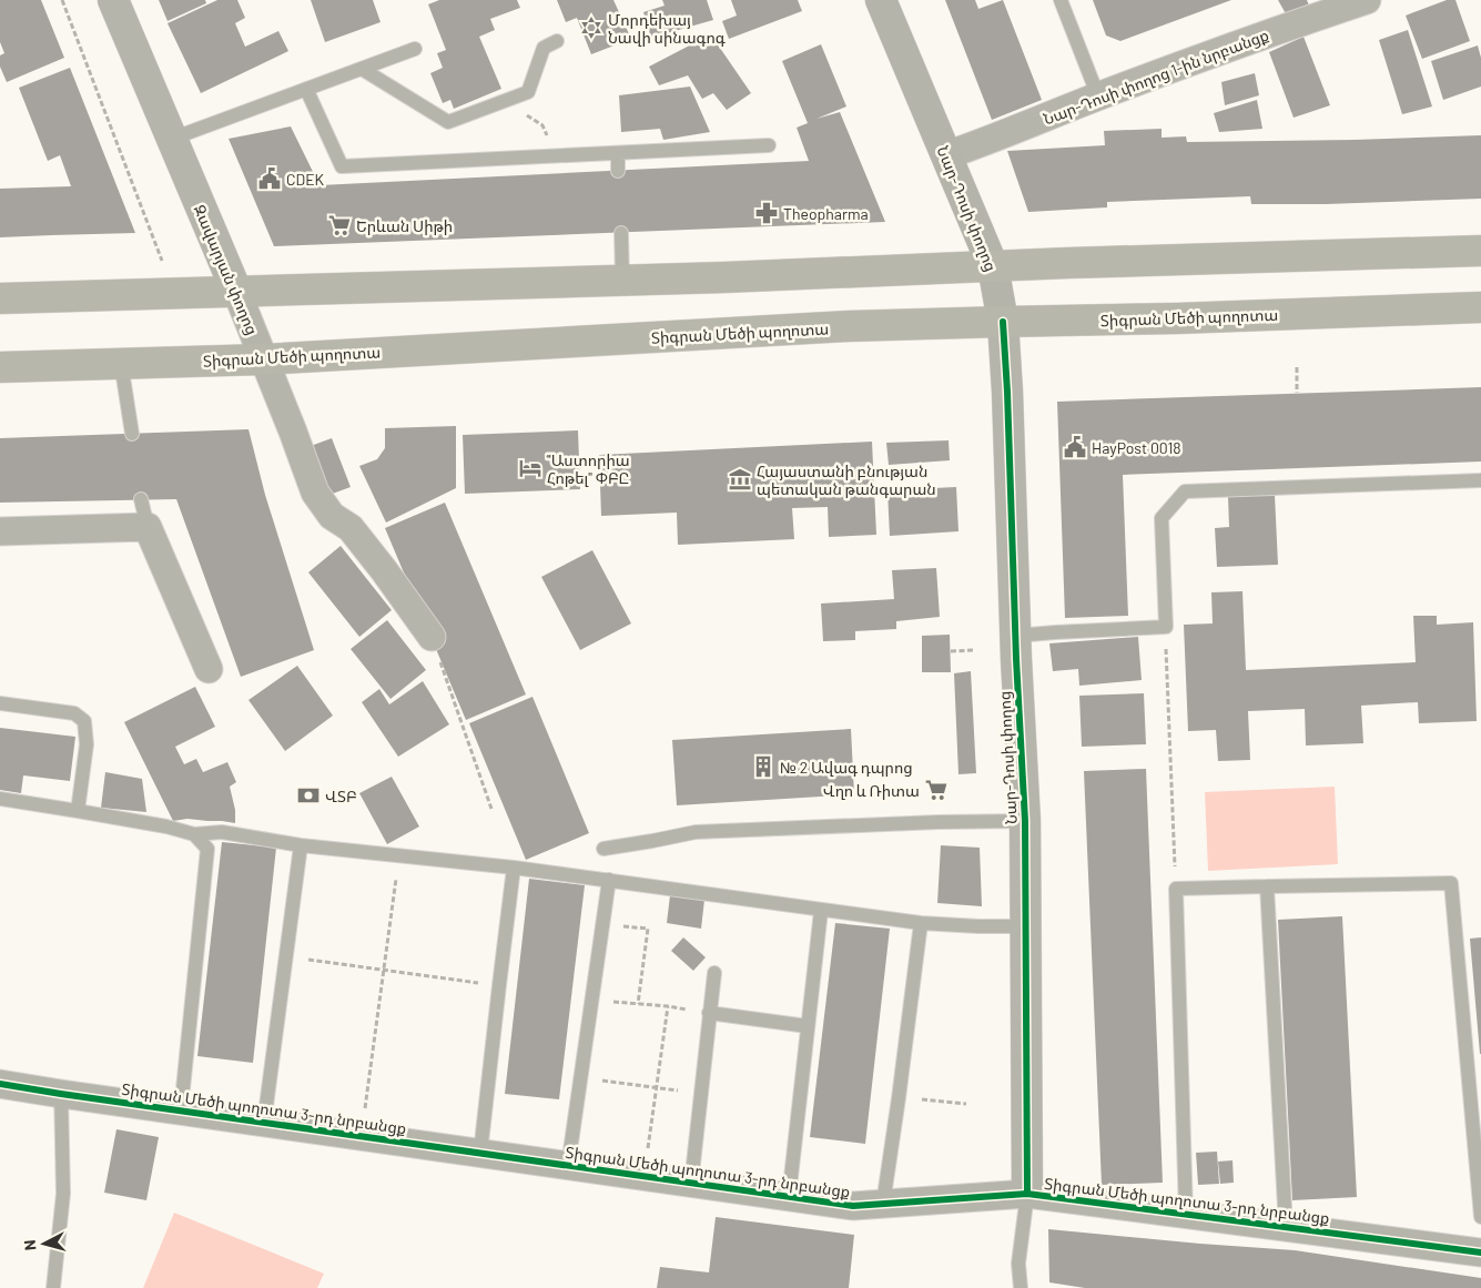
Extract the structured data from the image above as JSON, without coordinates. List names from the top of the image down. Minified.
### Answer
{"streets":{"main road":["Նար-Դոսի փողոց","Տիգրան Մեծի պողոտա"],"street":["Նար-Դոսի փողոց 1-ին նրբանցք","Զավարյան փողոց","Տիգրան Մեծի պողոտա 3-րդ նրբանցք"]},"crossings":[["Նար-Դոսի փողոց 1-ին նրբանցք","Նար-Դոսի փողոց"],["Նար-Դոսի փողոց","Տիգրան Մեծի պողոտա"],["Նար-Դոսի փողոց","Տիգրան Մեծի պողոտա 3-րդ նրբանցք"],["Զավարյան փողոց","Տիգրան Մեծի պողոտա"]],"places":{"synagogue":["Մորդեխայ Նավի սինագոգ"],"public building":["CDEK","HayPost 0018"],"pharmacy":["Theopharma"],"supermarket":["Երևան Սիթի","Վղո և Ռիտա"],"hotel":["\"Աստորիա Հոթել\" ՓԲԸ"],"museum":["Հայաստանի բնության պետական թանգարան"],"building":["№ 2 Ավագ դպրոց"],"bank":["ՎՏԲ"]},"north":"left"}
